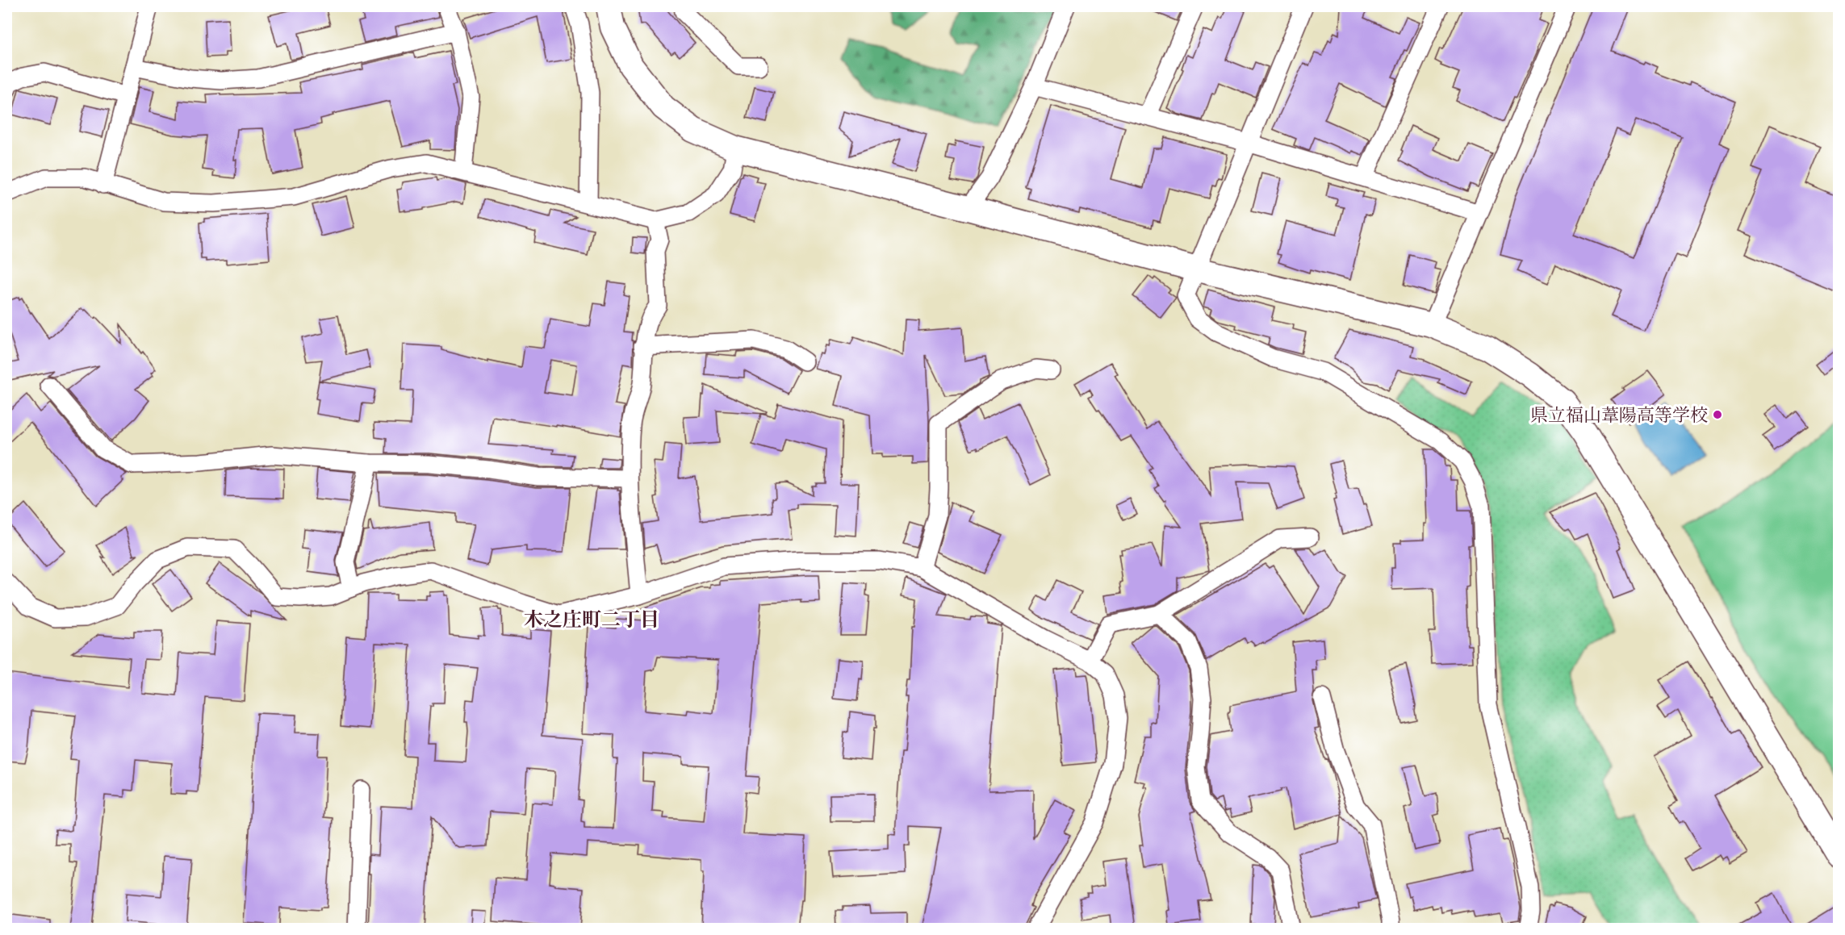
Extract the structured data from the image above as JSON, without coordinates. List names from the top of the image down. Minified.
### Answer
{"districts":["木之庄町二丁目"],"places":["県立福山葦陽高等学校"]}
